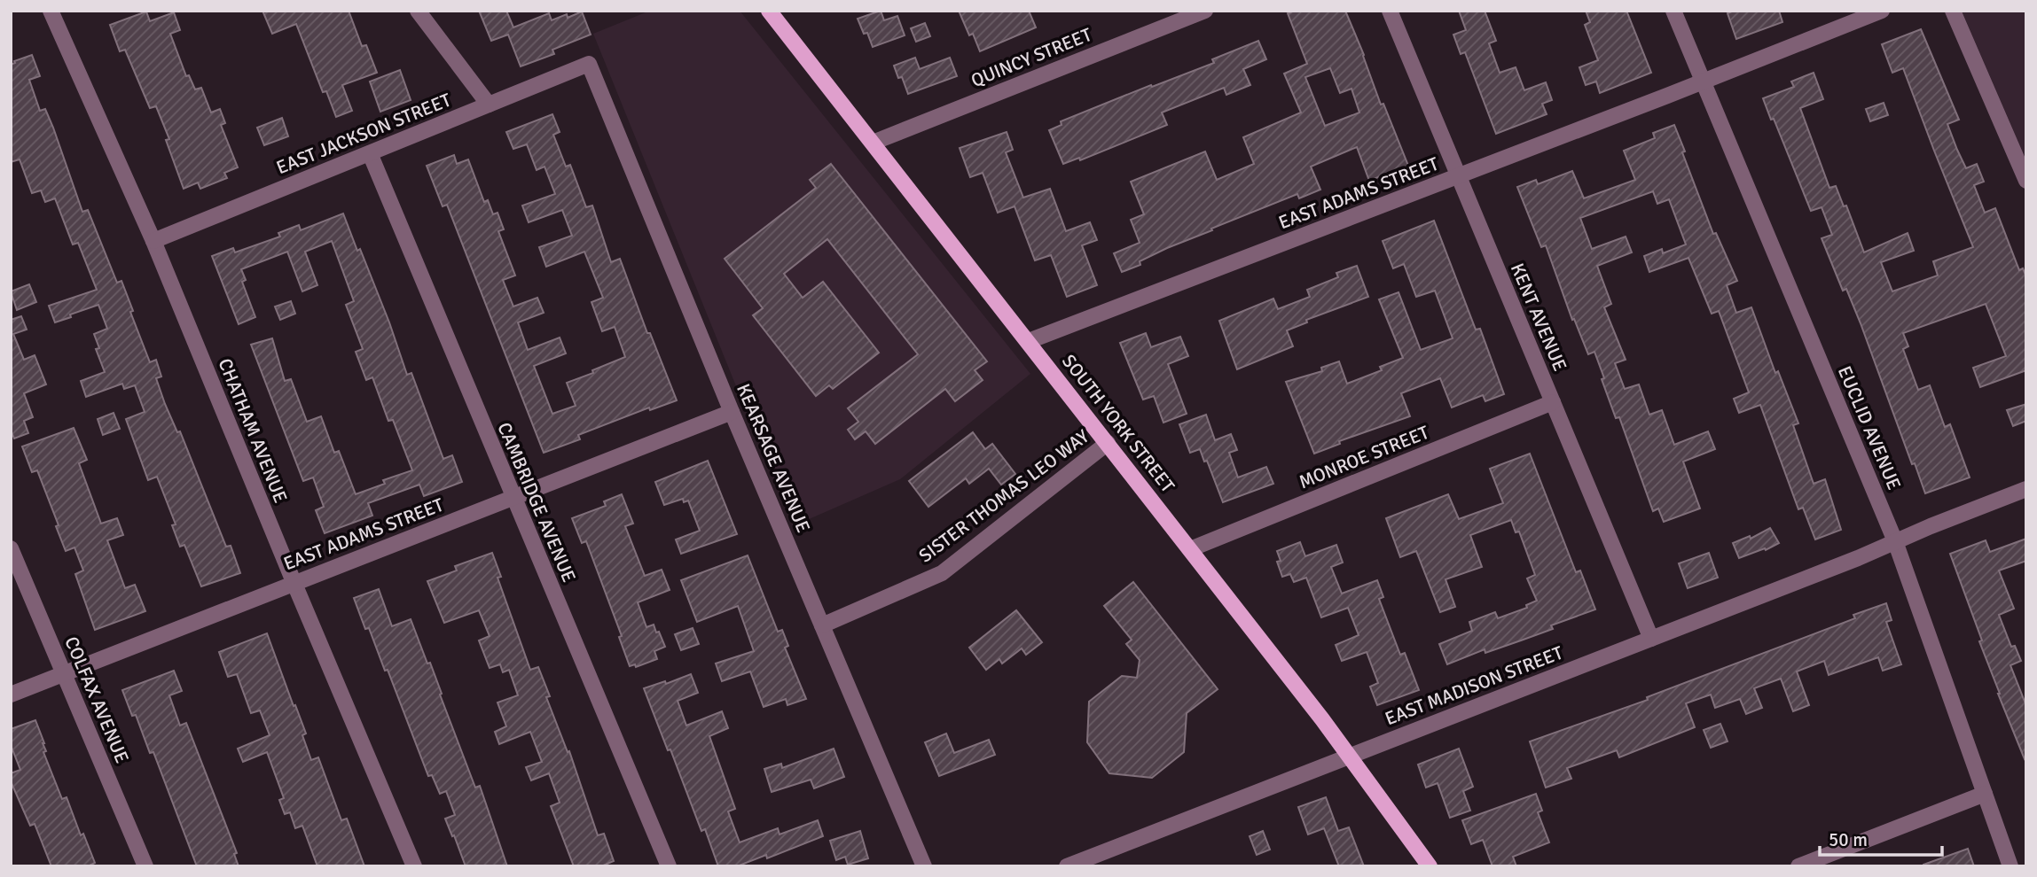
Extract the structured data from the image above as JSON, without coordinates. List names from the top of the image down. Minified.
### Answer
{"streets":{"main road":["SOUTH YORK STREET"],"street":["QUINCY STREET","EAST JACKSON STREET","EAST ADAMS STREET","KENT AVENUE","EUCLID AVENUE","CHATHAM AVENUE","MONROE STREET","KEARSAGE AVENUE","SISTER THOMAS LEO WAY","CAMBRIDGE AVENUE","EAST MADISON STREET","COLFAX AVENUE"]},"crossings":[["QUINCY STREET","SOUTH YORK STREET"],["EAST JACKSON STREET","CHATHAM AVENUE"],["EAST JACKSON STREET","KEARSAGE AVENUE"],["EAST JACKSON STREET","CAMBRIDGE AVENUE"],["EAST ADAMS STREET","KENT AVENUE"],["EAST ADAMS STREET","SOUTH YORK STREET"],["EAST ADAMS STREET","EUCLID AVENUE"],["EAST ADAMS STREET","CHATHAM AVENUE"],["EAST ADAMS STREET","KEARSAGE AVENUE"],["EAST ADAMS STREET","CAMBRIDGE AVENUE"],["EAST ADAMS STREET","COLFAX AVENUE"],["KENT AVENUE","MONROE STREET"],["KENT AVENUE","EAST MADISON STREET"],["SOUTH YORK STREET","MONROE STREET"],["SOUTH YORK STREET","SISTER THOMAS LEO WAY"],["SOUTH YORK STREET","EAST MADISON STREET"],["EUCLID AVENUE","EAST MADISON STREET"],["KEARSAGE AVENUE","SISTER THOMAS LEO WAY"]],"scale_bar":"50 m"}
